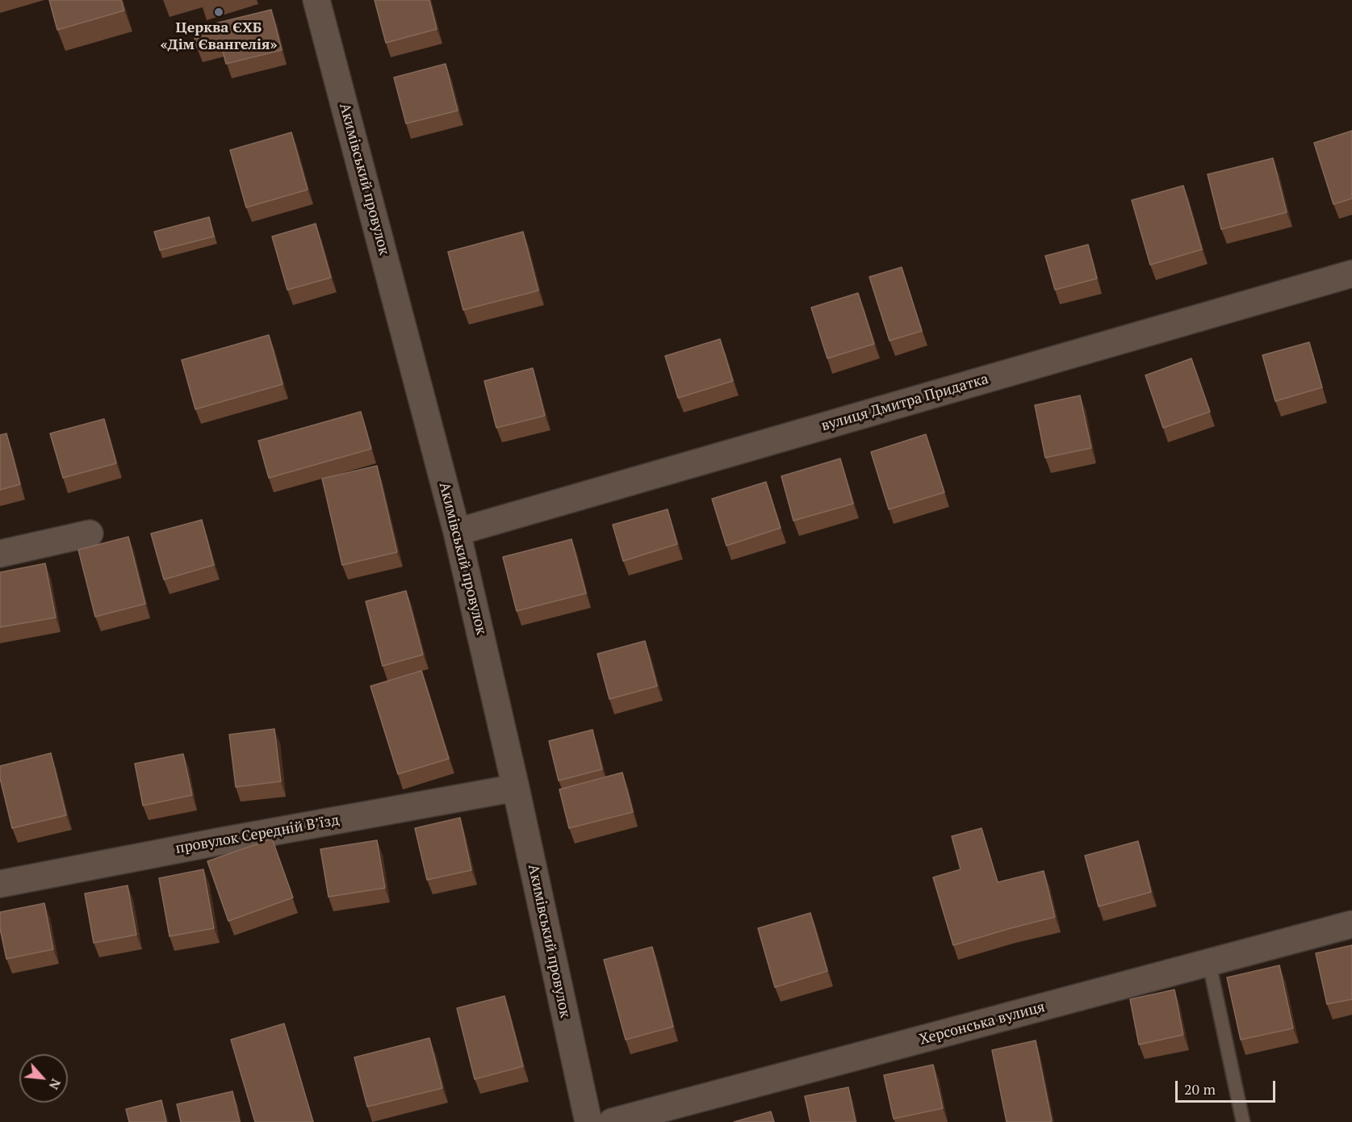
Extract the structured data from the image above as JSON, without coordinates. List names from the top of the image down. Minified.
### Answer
{"streets":{"street":["Акимівський провулок","вулиця Дмитра Придатка","провулок Середній Вʼїзд","Херсонська вулиця"]},"crossings":[["Акимівський провулок","вулиця Дмитра Придатка"],["Акимівський провулок","провулок Середній Вʼїзд"]],"places":["Церква ЄХБ «Дім Євангелія»"],"scale_bar":"20 m","north":"bottom right"}
